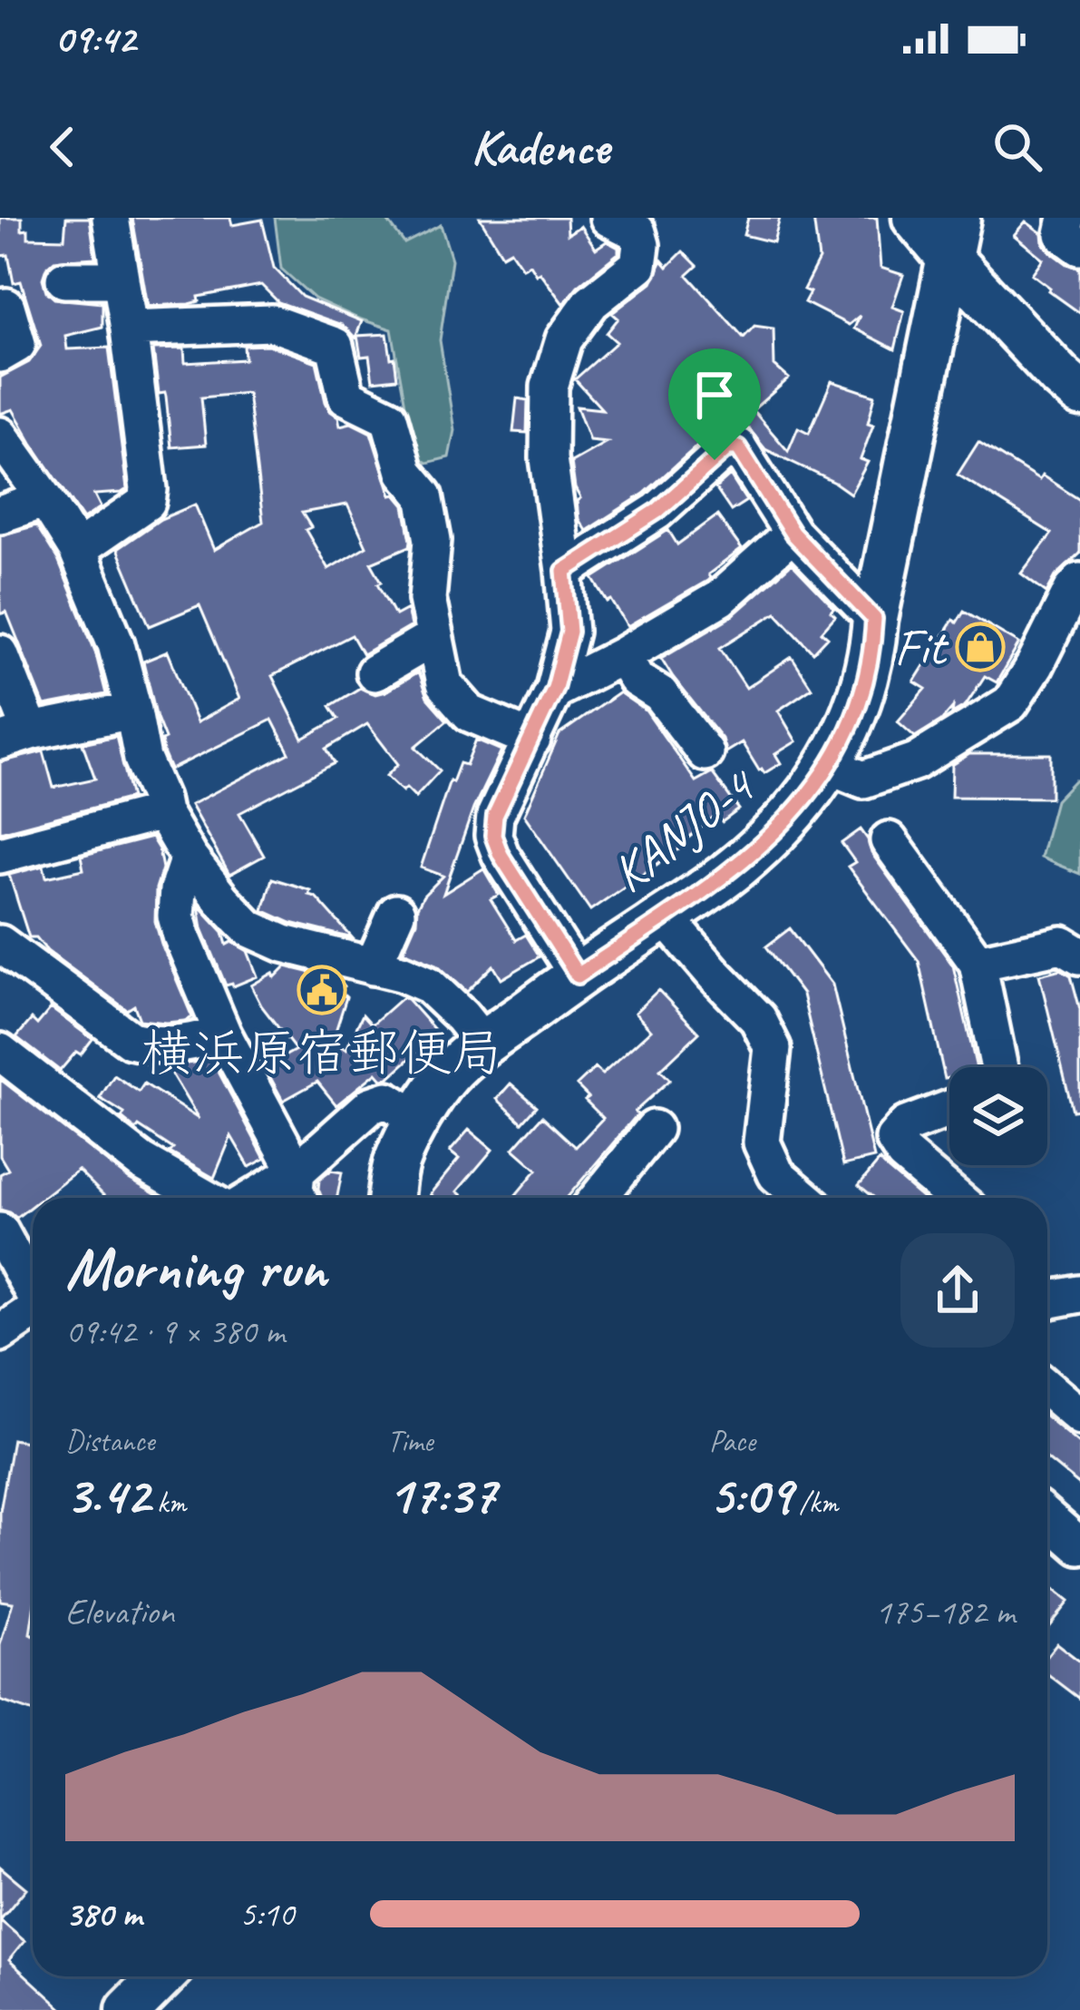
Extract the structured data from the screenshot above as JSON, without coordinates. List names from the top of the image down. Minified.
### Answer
{"streets":{"main road":["KANJO-4"]},"places":{"shop":["Fit"],"public building":["横浜原宿郵便局"]},"page":{"status":"09:42","header":"Kadence","heading":["Morning run","09:42 · 9 × 380 m"],"stats":[["Distance","3.42 km"],["Time","17:37"],["Pace","5:09 /km"]],"chart":["Elevation","175–182 m"],"list":[{"name":"380 m","note":"5:10"}]}}
